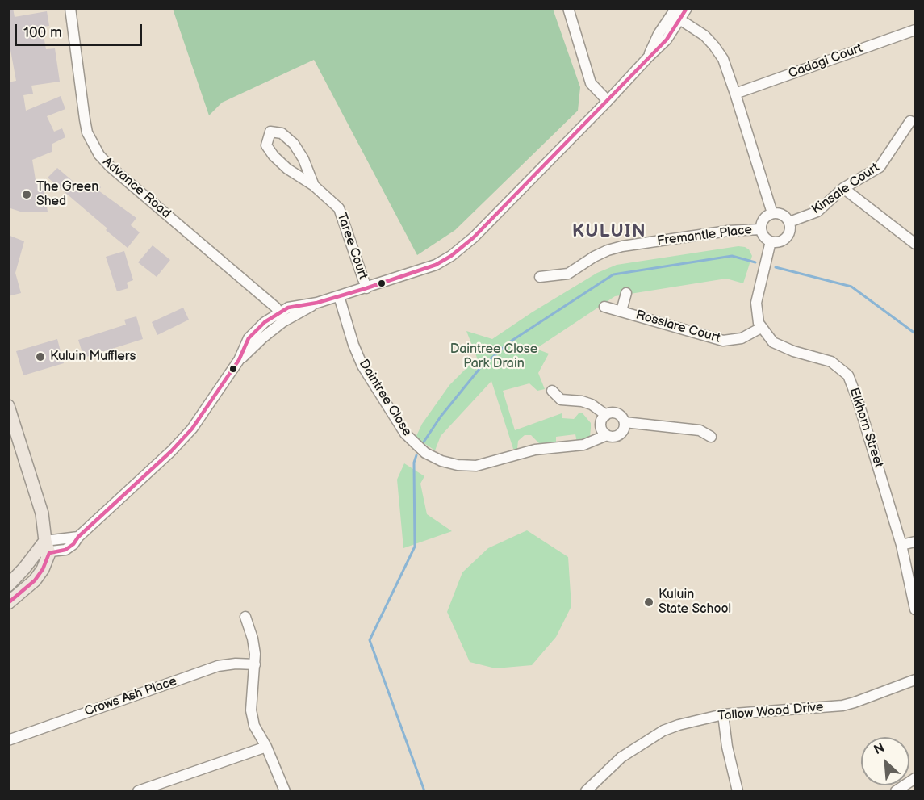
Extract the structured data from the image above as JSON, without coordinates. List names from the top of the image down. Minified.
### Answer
{"streets":{"street":["Cadagi Court","Advance Road","Kinsale Court","Fremantle Place","Taree Court","Rosslare Court","Daintree Close","Elkhorn Street","Crows Ash Place","Tallow Wood Drive"]},"crossings":[["Kinsale Court","Fremantle Place"],["Rosslare Court","Elkhorn Street"]],"districts":["KULUIN"],"parks":["Daintree Close Park Drain"],"places":["The Green Shed","Kuluin Mufflers","Kuluin State School"],"scale_bar":"100 m","north":"top left"}
